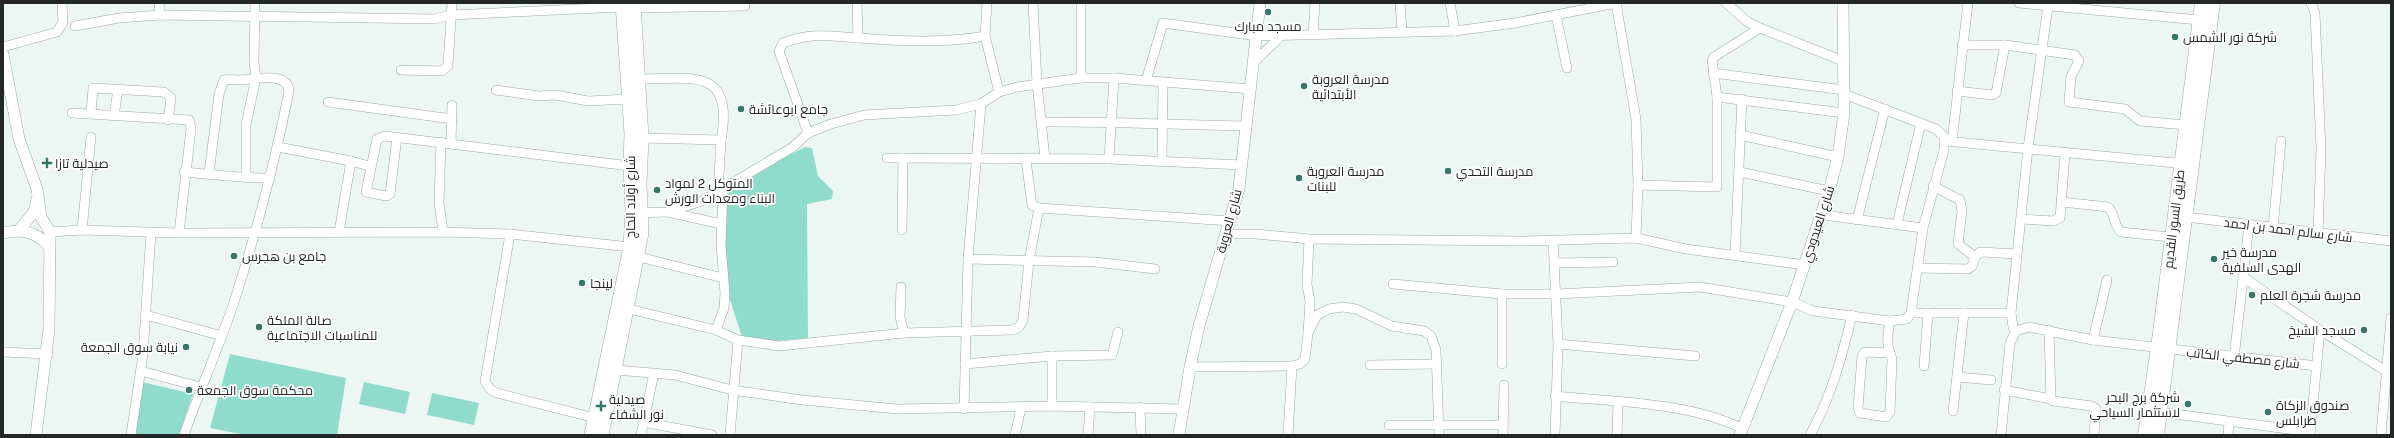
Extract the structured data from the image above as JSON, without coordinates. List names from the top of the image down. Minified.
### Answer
{"streets":{"main road":["شارع أولاد الحاج","طريق السور القديم"],"street":["شارع العروبة","شارع العيدودي","شارع سالم احمد بن احمد","شارع مصطفي الكاتب"]},"crossings":[["طريق السور القديم","شارع سالم احمد بن احمد"],["طريق السور القديم","شارع مصطفي الكاتب"]],"places":{"other":["مسجد مبارك","شركة نور الشمس","مدرسة العروبة الأبتدائية","جامع ابوعائشة","مدرسة التحدي","مدرسة العروبة للبنات","المتوكل 2 لمواد البناء ومعدات الورش","جامع بن هجرس","مدرسة خير الهدى السلفية","لينجا","مدرسة شجرة العلم","صالة الملكة للمناسبات الاجتماعية","مسجد الشيخ","نيابة سوق الجمعة","محكمة سوق الجمعة","شركة برج البحر لاستثمار السياحي","صندوق الزكاة طرابلس"],"health":["صيدلية تازا","صيدلية نور الشفاء"]}}
